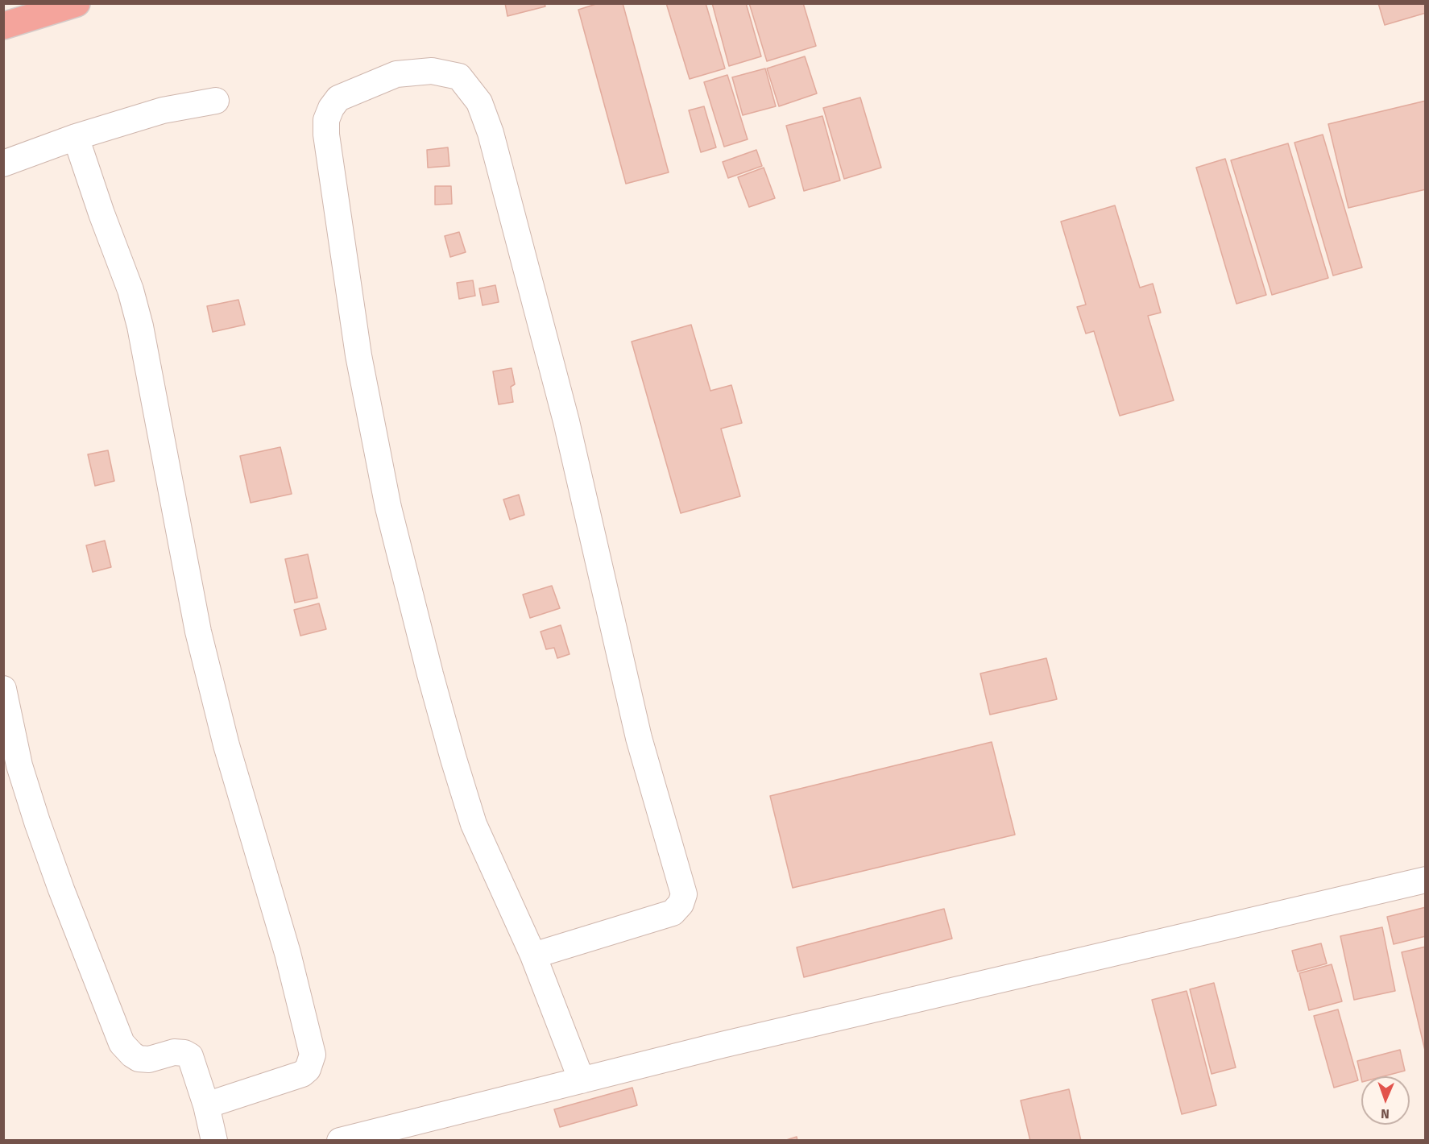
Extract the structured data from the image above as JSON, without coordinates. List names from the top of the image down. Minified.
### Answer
{"north":"bottom"}
